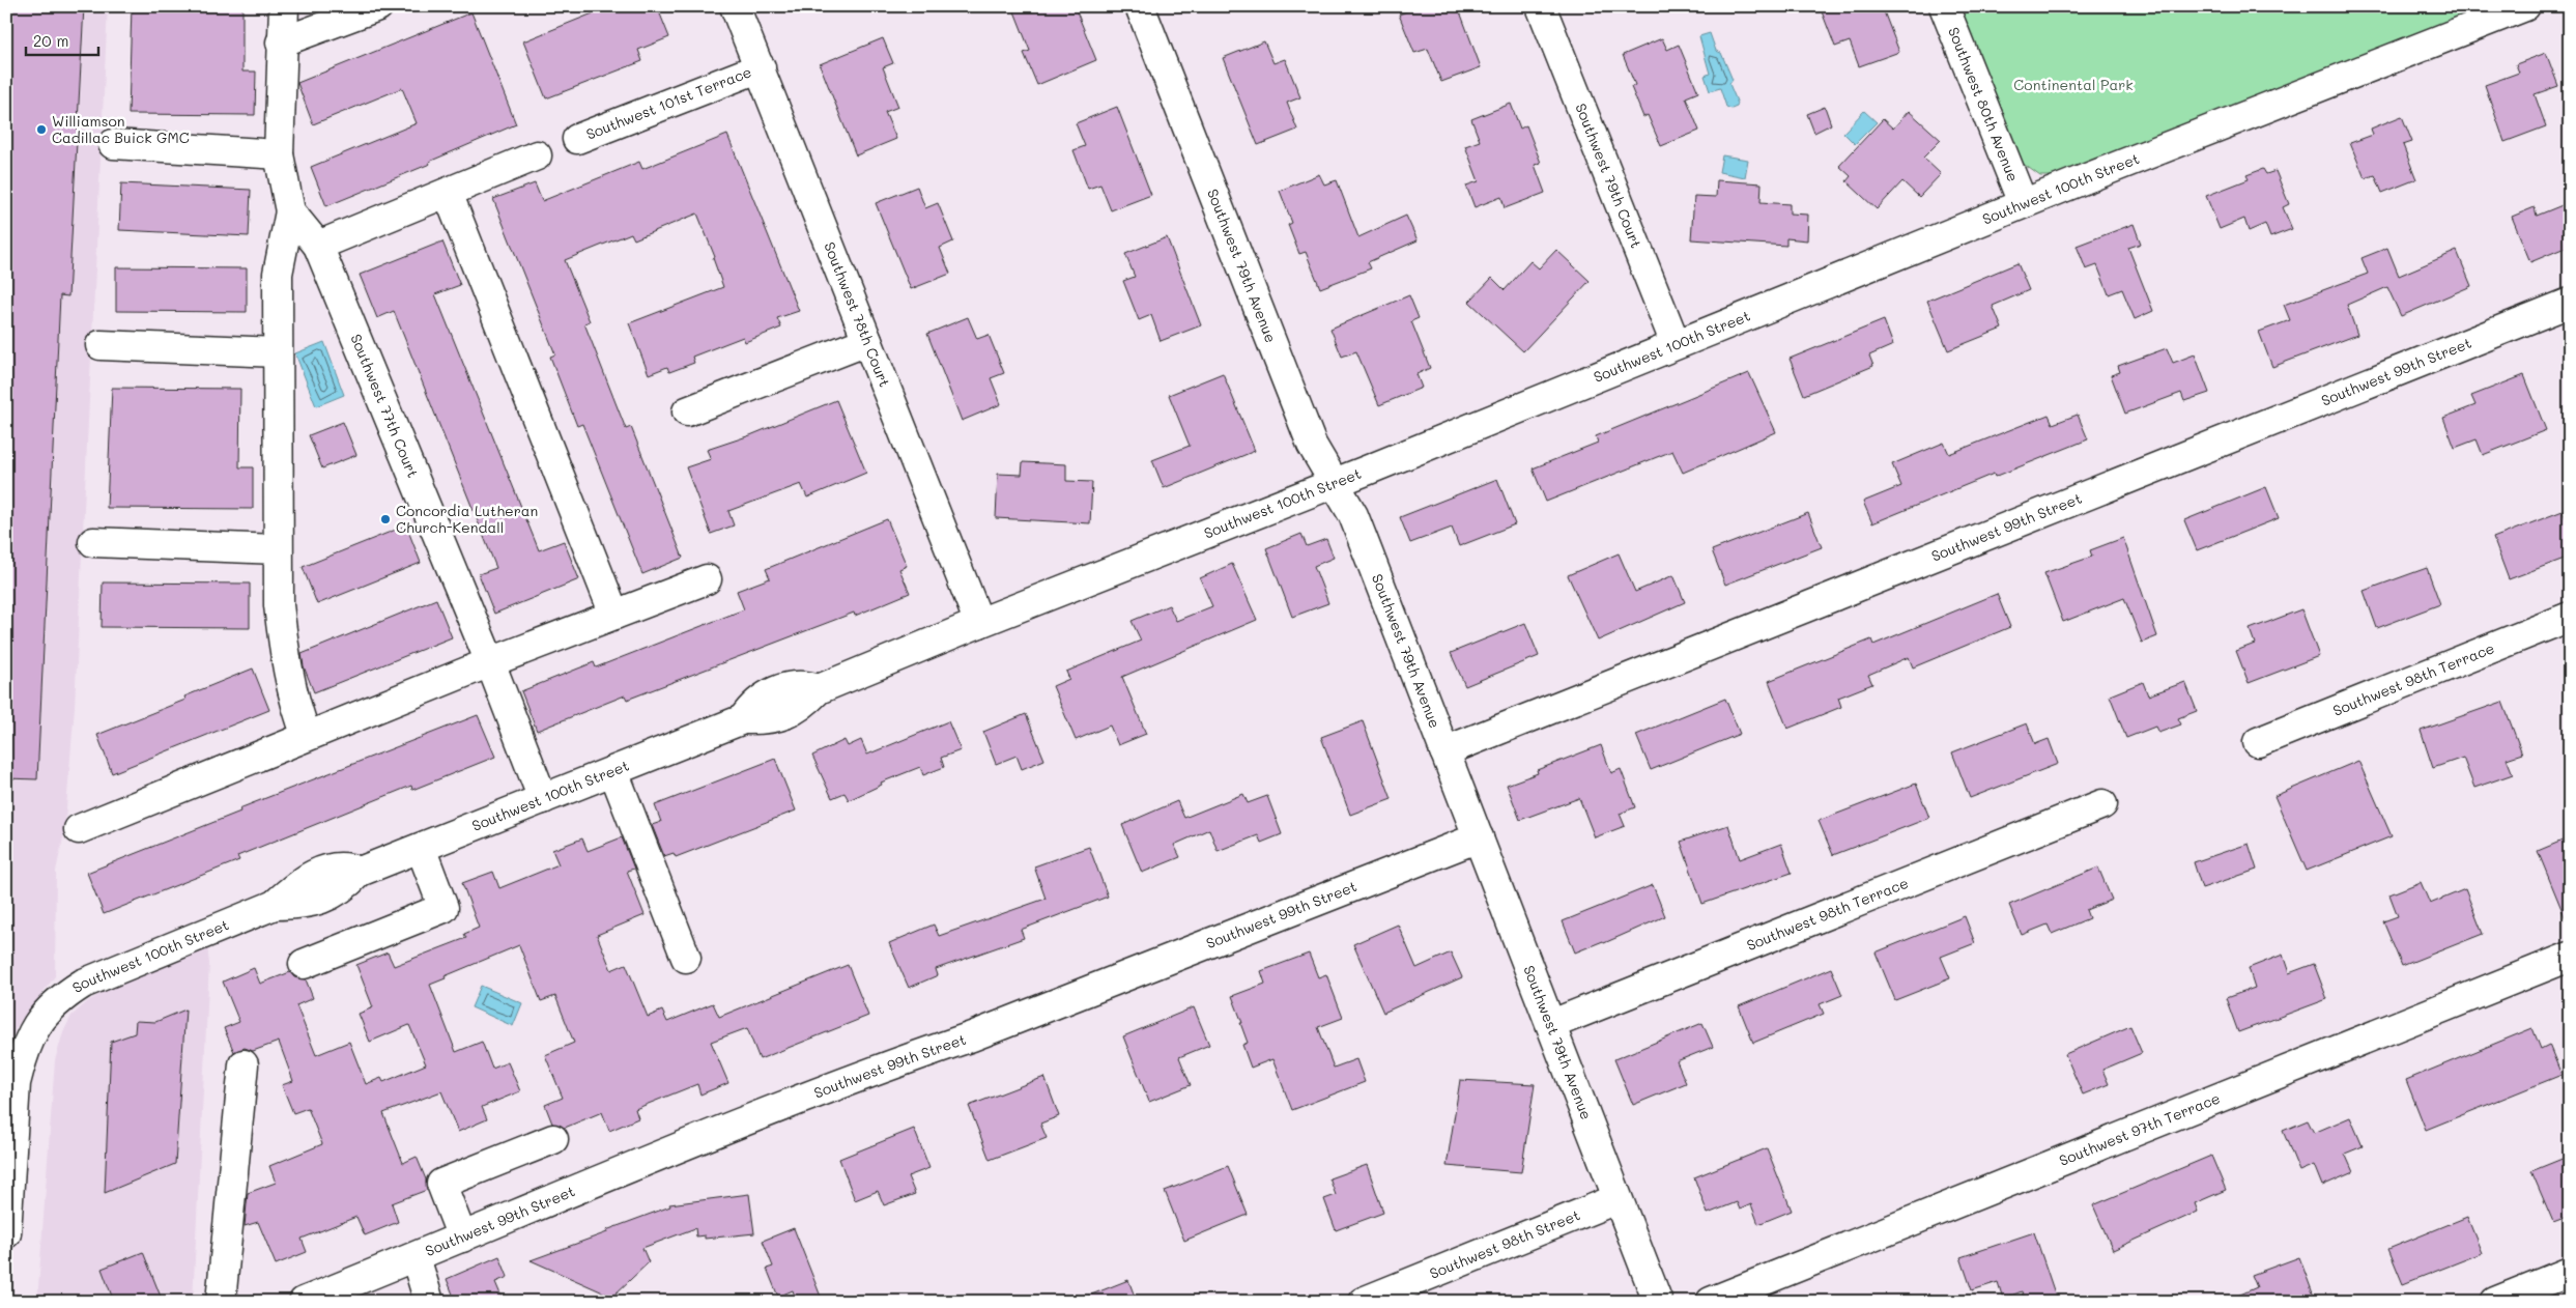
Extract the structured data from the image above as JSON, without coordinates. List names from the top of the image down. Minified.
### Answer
{"streets":{"street":["Southwest 101st Terrace","Southwest 80th Avenue","Southwest 79th Court","Southwest 100th Street","Southwest 79th Avenue","Southwest 78th Court","Southwest 99th Street","Southwest 77th Court","Southwest 98th Terrace","Southwest 97th Terrace","Southwest 98th Street"]},"crossings":[["Southwest 101st Terrace","Southwest 78th Court"],["Southwest 80th Avenue","Southwest 100th Street"],["Southwest 79th Court","Southwest 100th Street"],["Southwest 100th Street","Southwest 79th Avenue"],["Southwest 100th Street","Southwest 78th Court"],["Southwest 100th Street","Southwest 77th Court"],["Southwest 79th Avenue","Southwest 99th Street"],["Southwest 79th Avenue","Southwest 98th Terrace"],["Southwest 79th Avenue","Southwest 98th Street"]],"parks":["Continental Park"],"places":["Williamson Cadillac Buick GMC","Concordia Lutheran Church-Kendall"],"scale_bar":"20 m"}
